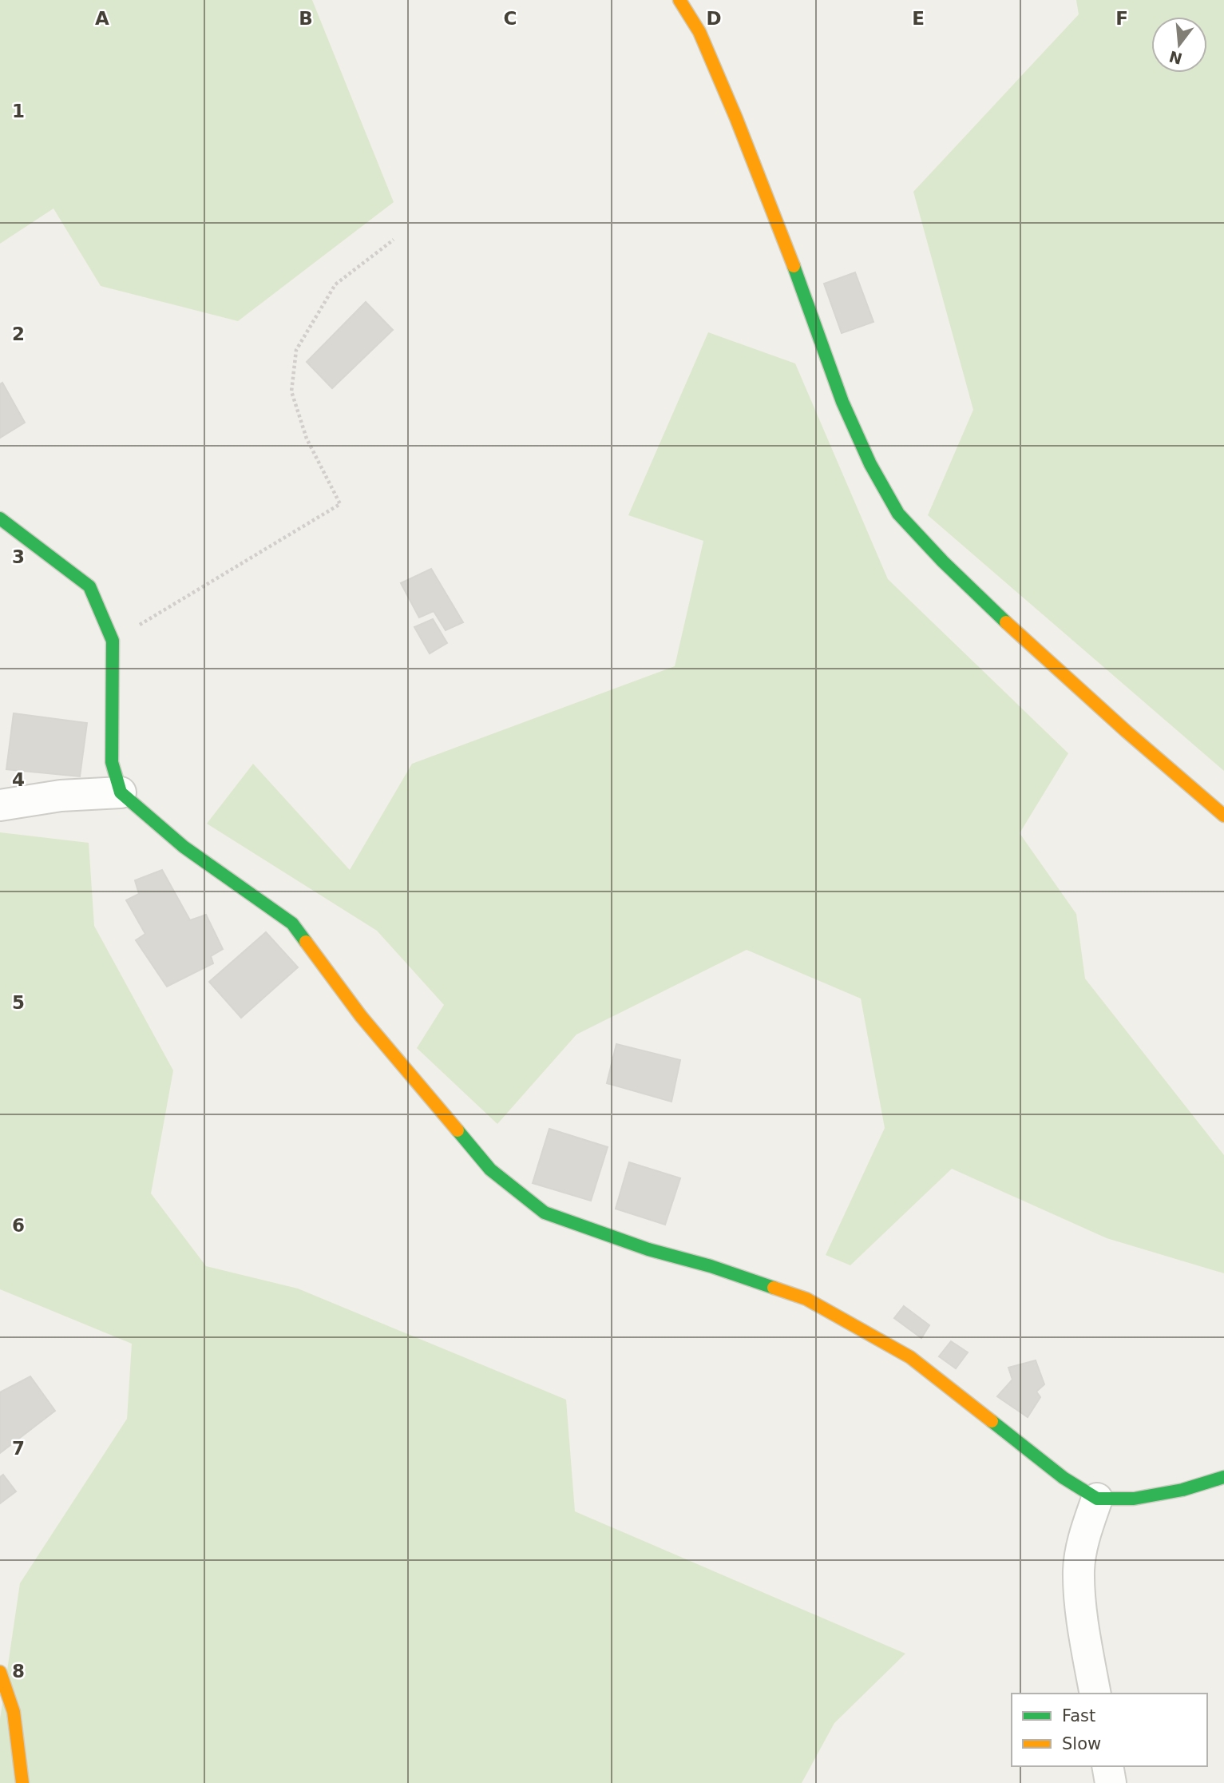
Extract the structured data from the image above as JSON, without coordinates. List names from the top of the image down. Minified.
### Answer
{"legend":["Fast","Slow"],"north":"bottom","grid":{"columns":["A","B","C","D","E","F"],"rows":["1","2","3","4","5","6","7","8"]}}
